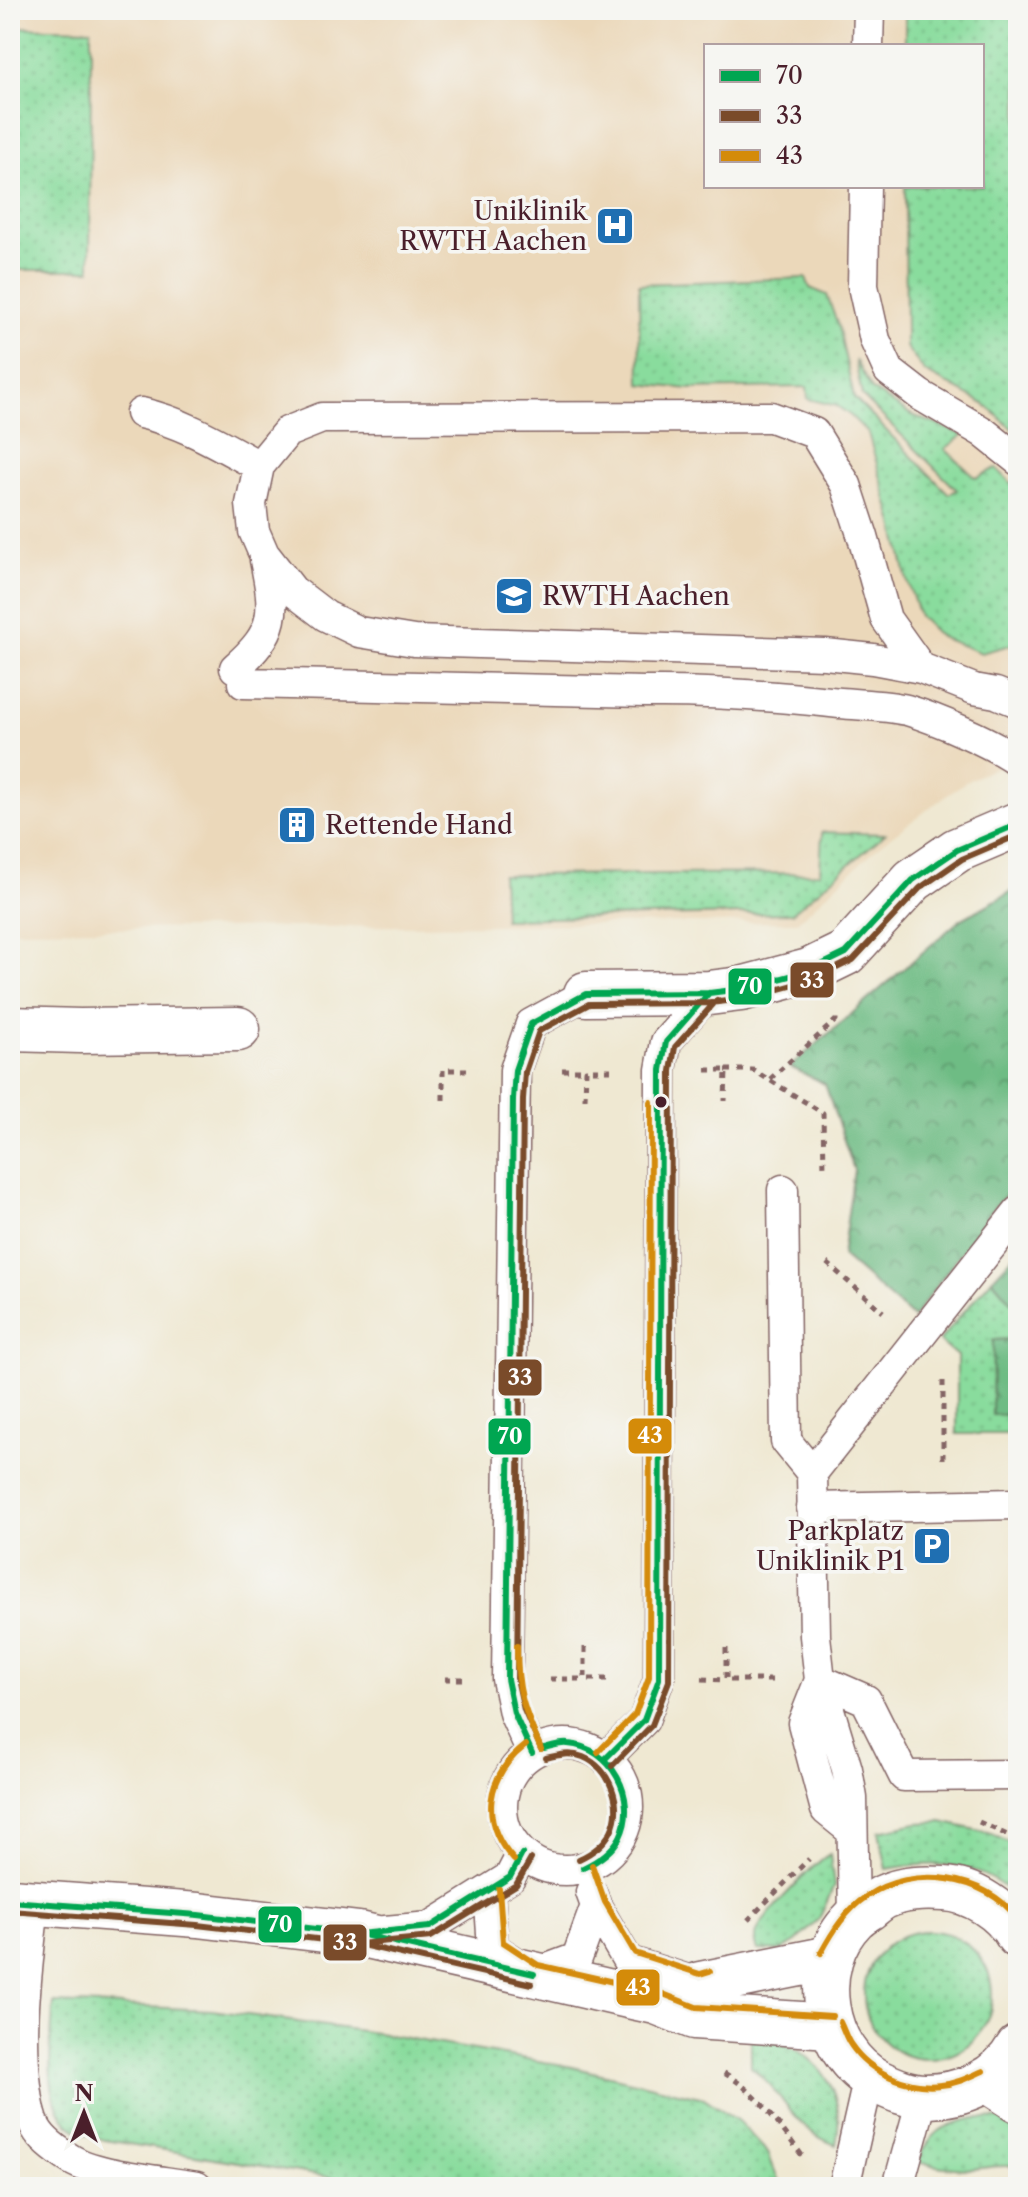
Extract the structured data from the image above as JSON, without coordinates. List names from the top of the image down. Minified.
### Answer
{"places":{"hospital":["Uniklinik RWTH Aachen"],"school or university":["RWTH Aachen"],"building":["Rettende Hand"],"parking":["Parkplatz Uniklinik P1"]},"lines":["transit line 70","transit line 33","transit line 43"],"legend":["70","33","43"],"north":"top"}
